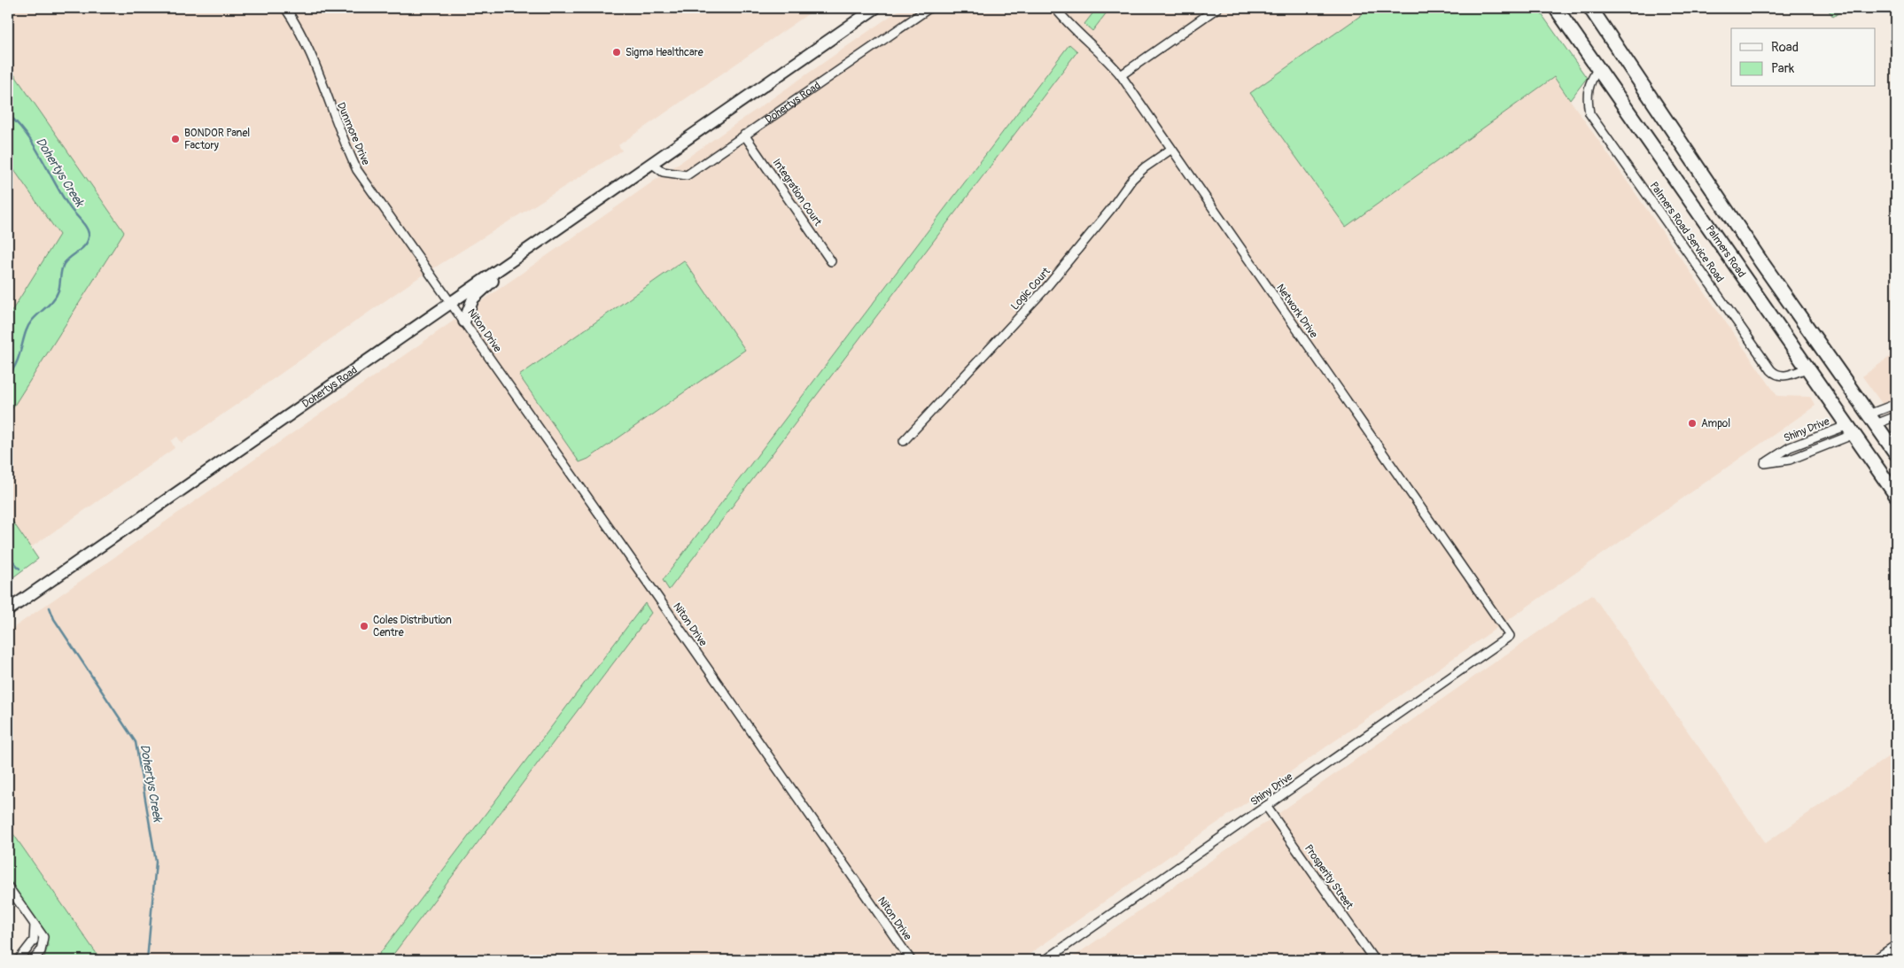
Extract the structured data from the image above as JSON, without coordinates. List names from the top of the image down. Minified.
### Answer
{"streets":{"highway":["Palmers Road"],"main road":["Dohertys Road"],"street":["Dunmore Drive","Integration Court","Palmers Road Service Road","Logic Court","Network Drive","Niton Drive","Shiny Drive","Prosperity Street"]},"crossings":[["Dohertys Road","Dunmore Drive"],["Dohertys Road","Integration Court"],["Dohertys Road","Niton Drive"],["Dunmore Drive","Niton Drive"],["Palmers Road Service Road","Palmers Road"],["Palmers Road","Shiny Drive"],["Logic Court","Network Drive"],["Network Drive","Shiny Drive"],["Shiny Drive","Prosperity Street"]],"water":["Dohertys Creek"],"places":["Sigma Healthcare","BONDOR Panel Factory","Ampol","Coles Distribution Centre"],"legend":["Road","Park"]}
